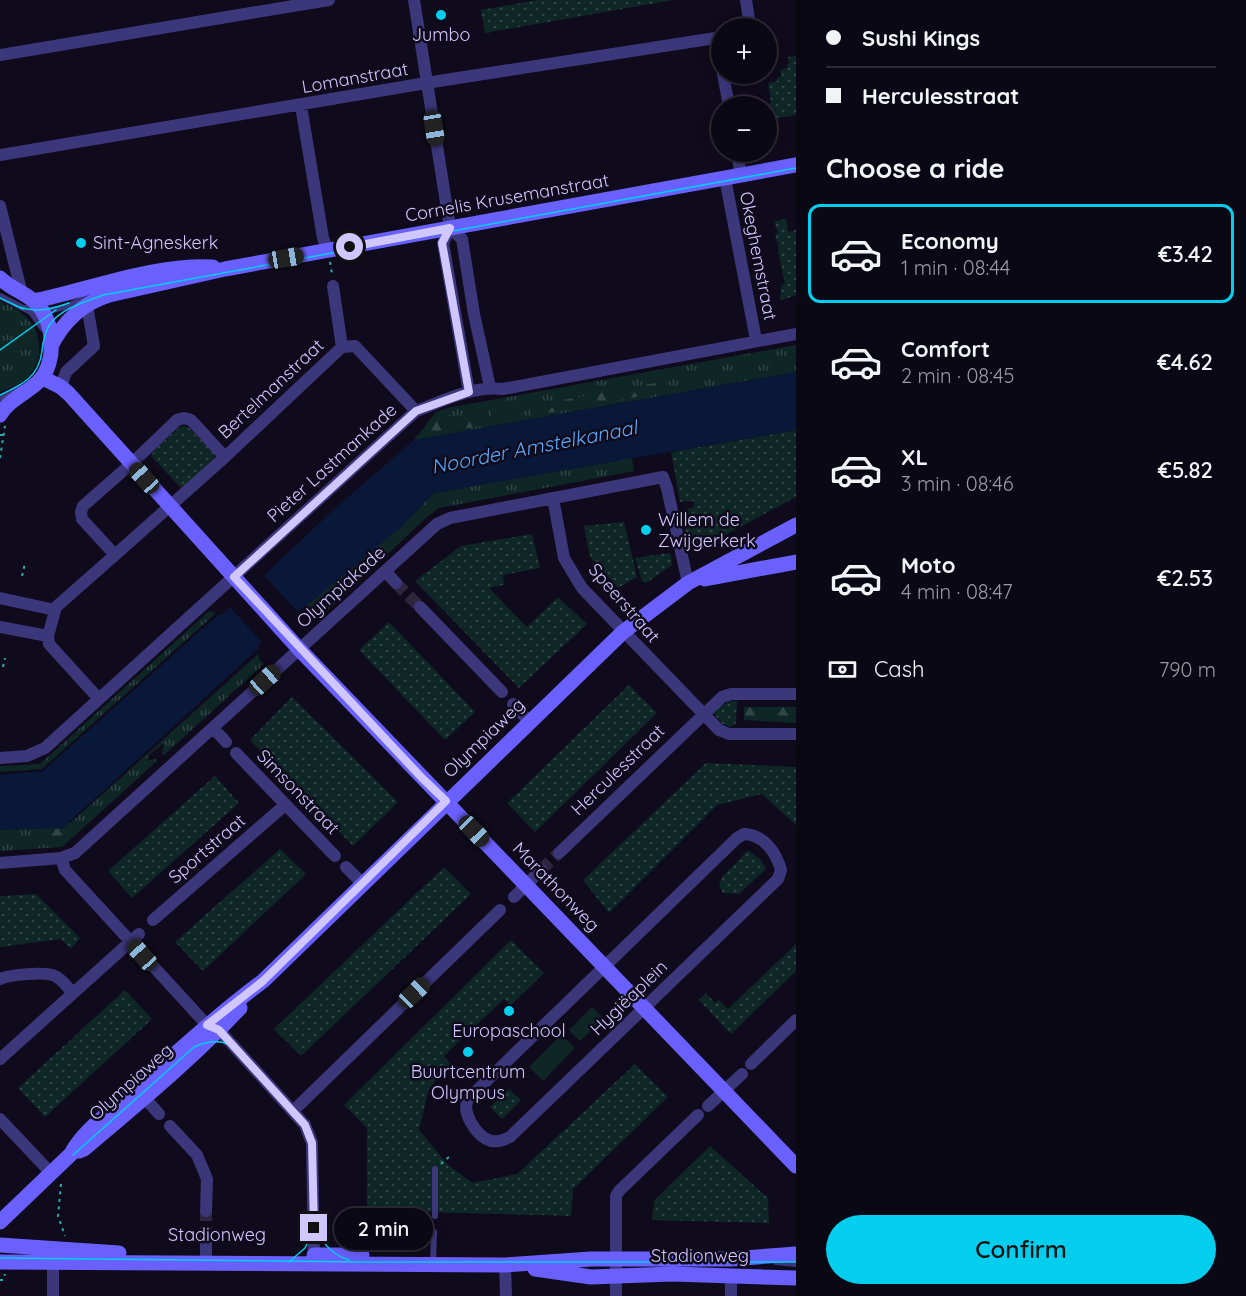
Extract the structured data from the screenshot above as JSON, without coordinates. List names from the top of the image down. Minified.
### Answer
{"streets":{"street":["Lomanstraat","Cornelis Krusemanstraat","Okeghemstraat","Bertelmanstraat","Pieter Lastmankade","Olympiakade","Speerstraat","Olympiaweg","Herculesstraat","Simsonstraat","Sportstraat","Marathonweg","Hygiëaplein","Stadionweg"]},"crossings":[["Cornelis Krusemanstraat","Okeghemstraat"],["Okeghemstraat","Pieter Lastmankade"],["Bertelmanstraat","Marathonweg"],["Pieter Lastmankade","Marathonweg"],["Olympiakade","Speerstraat"],["Olympiakade","Olympiaweg"],["Olympiakade","Marathonweg"],["Speerstraat","Olympiaweg"],["Speerstraat","Herculesstraat"],["Olympiaweg","Marathonweg"],["Simsonstraat","Sportstraat"],["Marathonweg","Hygiëaplein"]],"water":["Noorder Amstelkanaal"],"places":["Jumbo","Sint-Agneskerk","Willem de Zwijgerkerk","Europaschool","Buurtcentrum Olympus"],"page":{"banner":["Sushi Kings","Herculesstraat"],"map_buttons":["+","−"],"heading":"Choose a ride","list":[{"name":"Economy","note":"1 min · 08:44","value":"€3.42"},{"name":"Comfort","note":"2 min · 08:45","value":"€4.62"},{"name":"XL","note":"3 min · 08:46","value":"€5.82"},{"name":"Moto","note":"4 min · 08:47","value":"€2.53"}],"pay":["Cash","790 m"],"buttons":"Confirm","bubble":"2 min"}}
